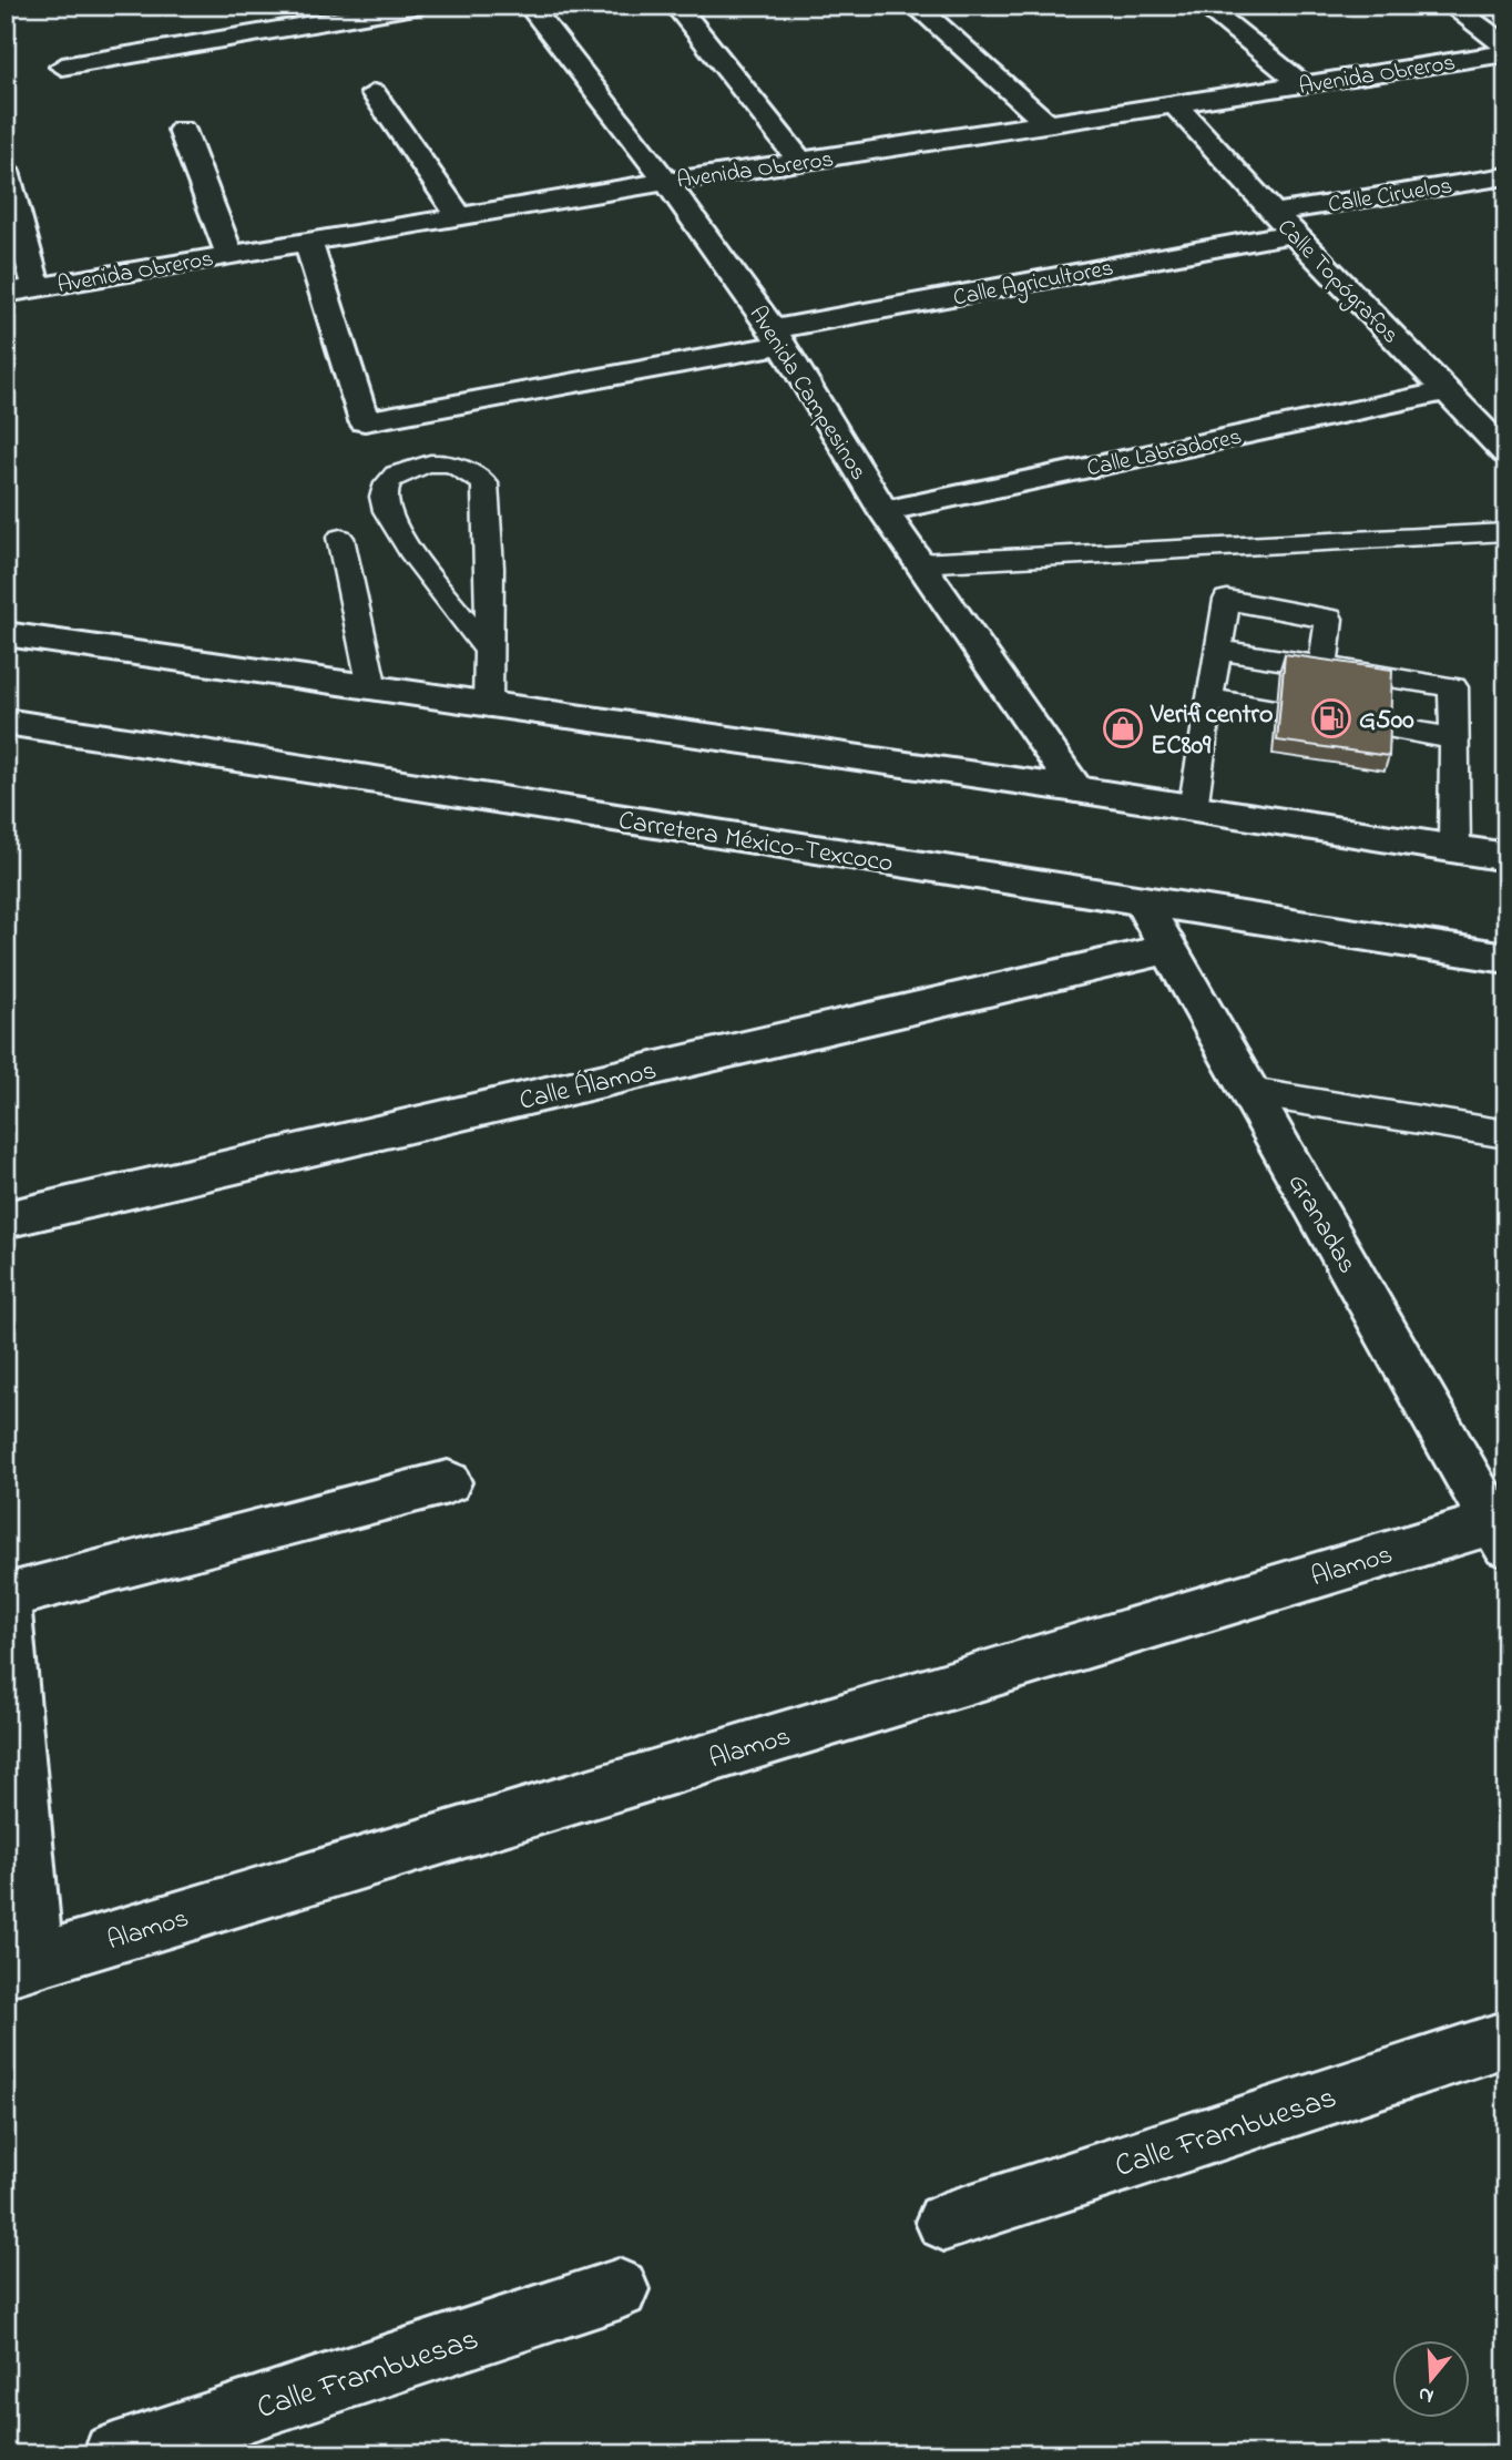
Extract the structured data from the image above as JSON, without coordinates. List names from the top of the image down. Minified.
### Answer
{"streets":{"main road":["Avenida Obreros","Calle Ciruelos","Calle Topógrafos","Calle Agricultores","Avenida Campesinos","Calle Labradores","Carretera México-Texcoco","Calle Álamos","Granadas","Alamos","Calle Frambuesas"]},"crossings":[["Avenida Obreros","Calle Topógrafos"],["Avenida Obreros","Calle Agricultores"],["Avenida Obreros","Avenida Campesinos"],["Calle Ciruelos","Calle Topógrafos"],["Calle Topógrafos","Calle Agricultores"],["Calle Topógrafos","Calle Labradores"],["Calle Agricultores","Avenida Campesinos"],["Avenida Campesinos","Calle Labradores"],["Carretera México-Texcoco","Granadas"],["Calle Álamos","Granadas"],["Granadas","Alamos"]],"places":{"fuel station":["G500"],"shop":["Verificentro EC809"]},"north":"bottom"}
